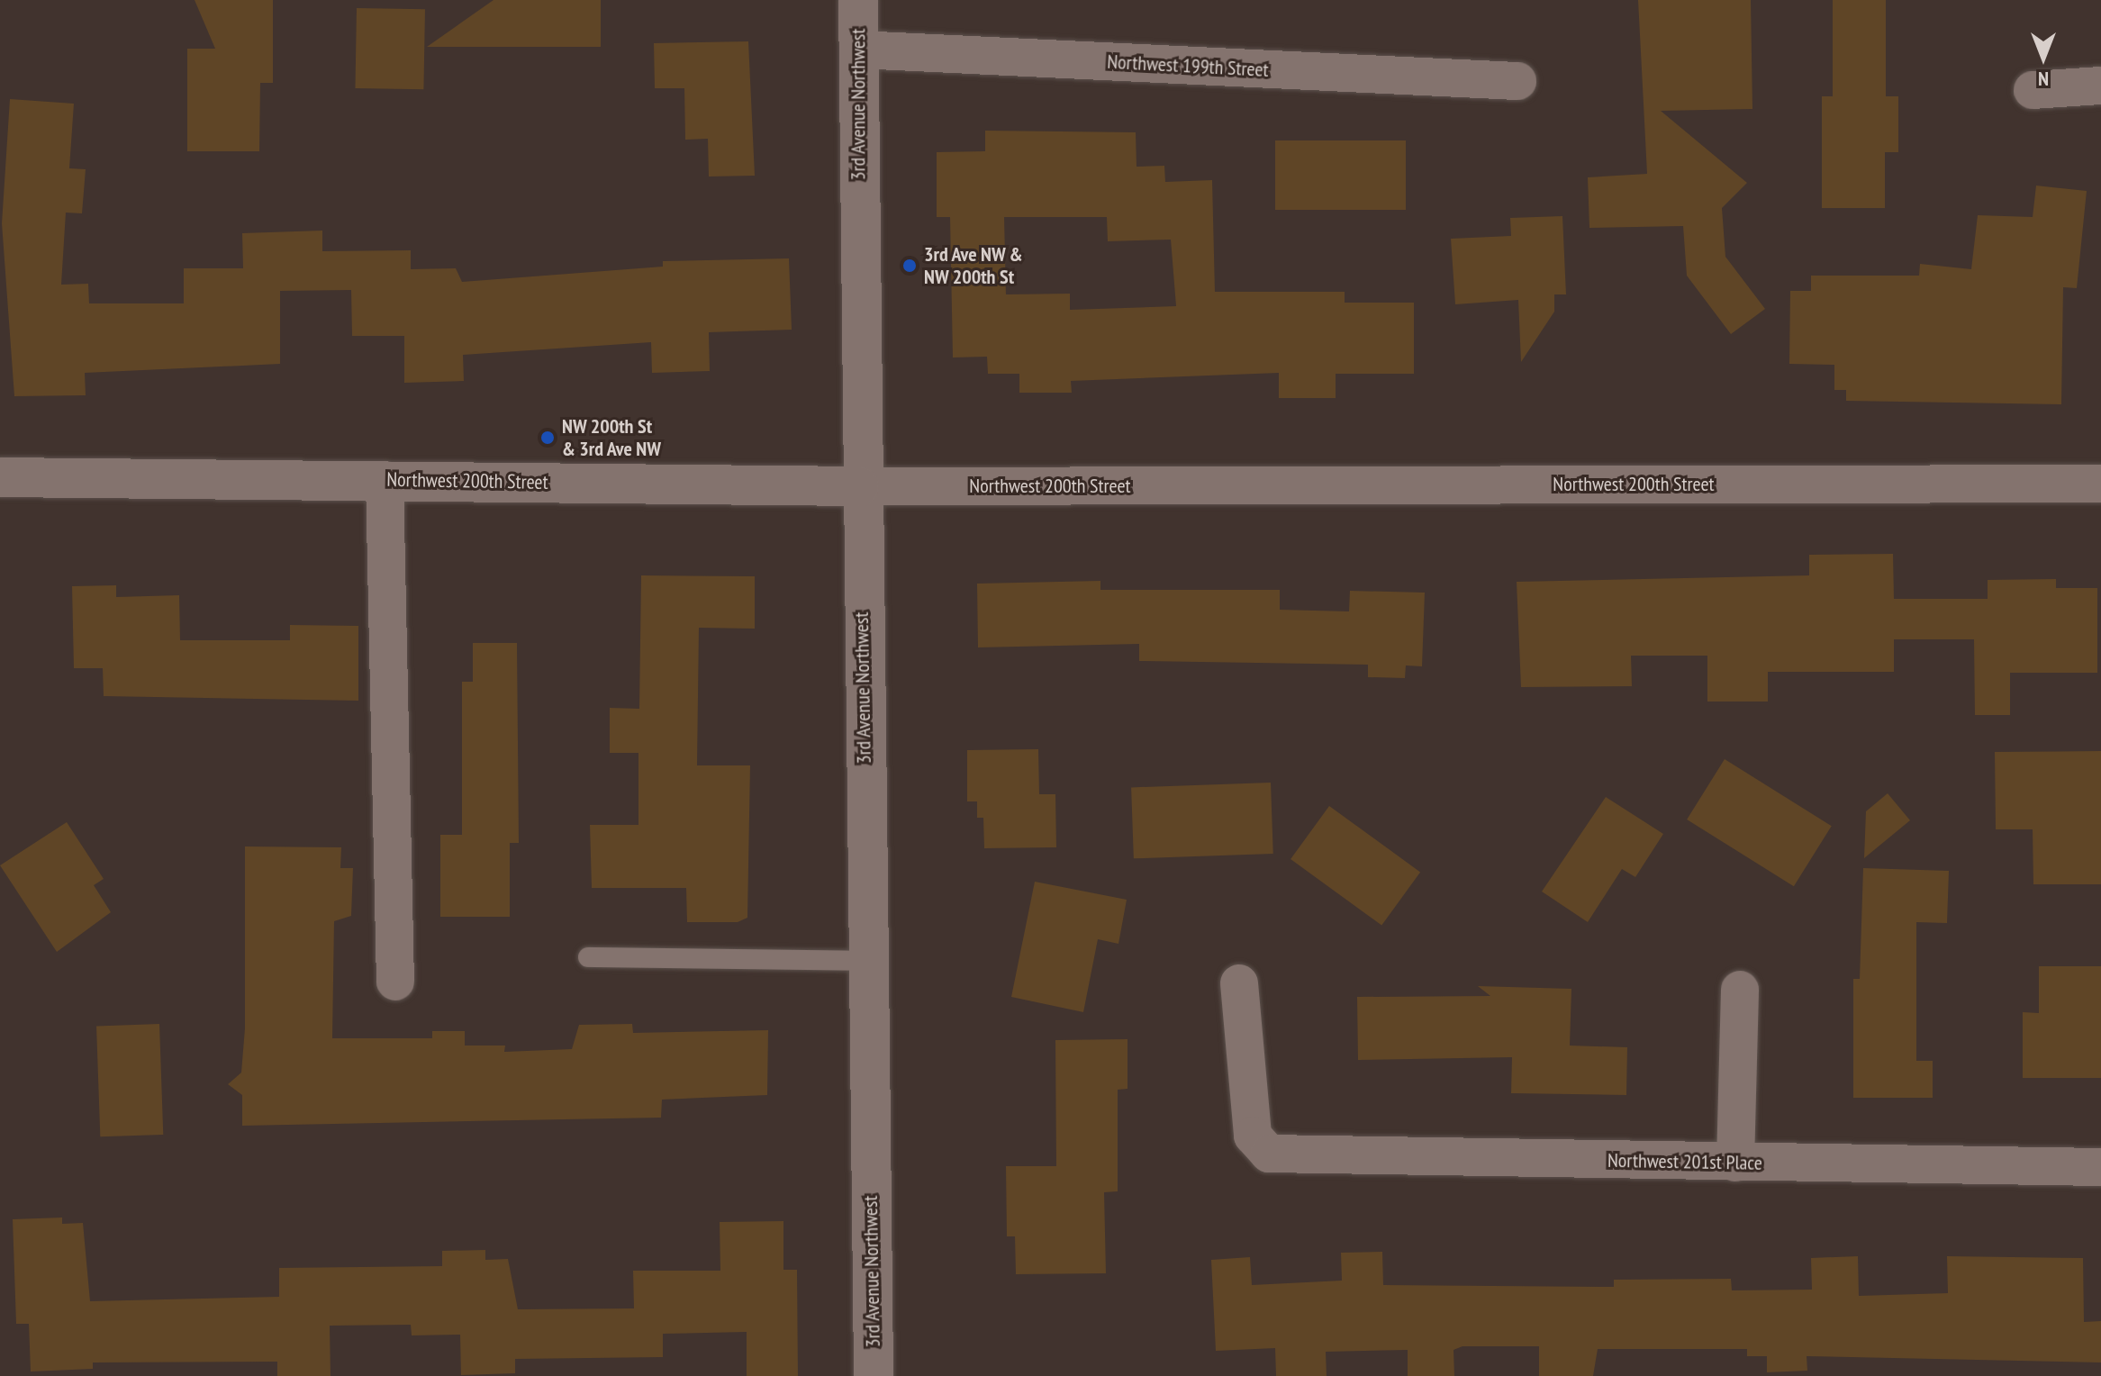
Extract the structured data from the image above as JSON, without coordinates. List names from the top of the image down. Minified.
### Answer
{"streets":{"street":["Northwest 199th Street","3rd Avenue Northwest","Northwest 200th Street","Northwest 201st Place"]},"crossings":[["Northwest 199th Street","3rd Avenue Northwest"],["3rd Avenue Northwest","Northwest 200th Street"]],"places":["3rd Ave NW & NW 200th St","NW 200th St & 3rd Ave NW"],"north":"bottom"}
